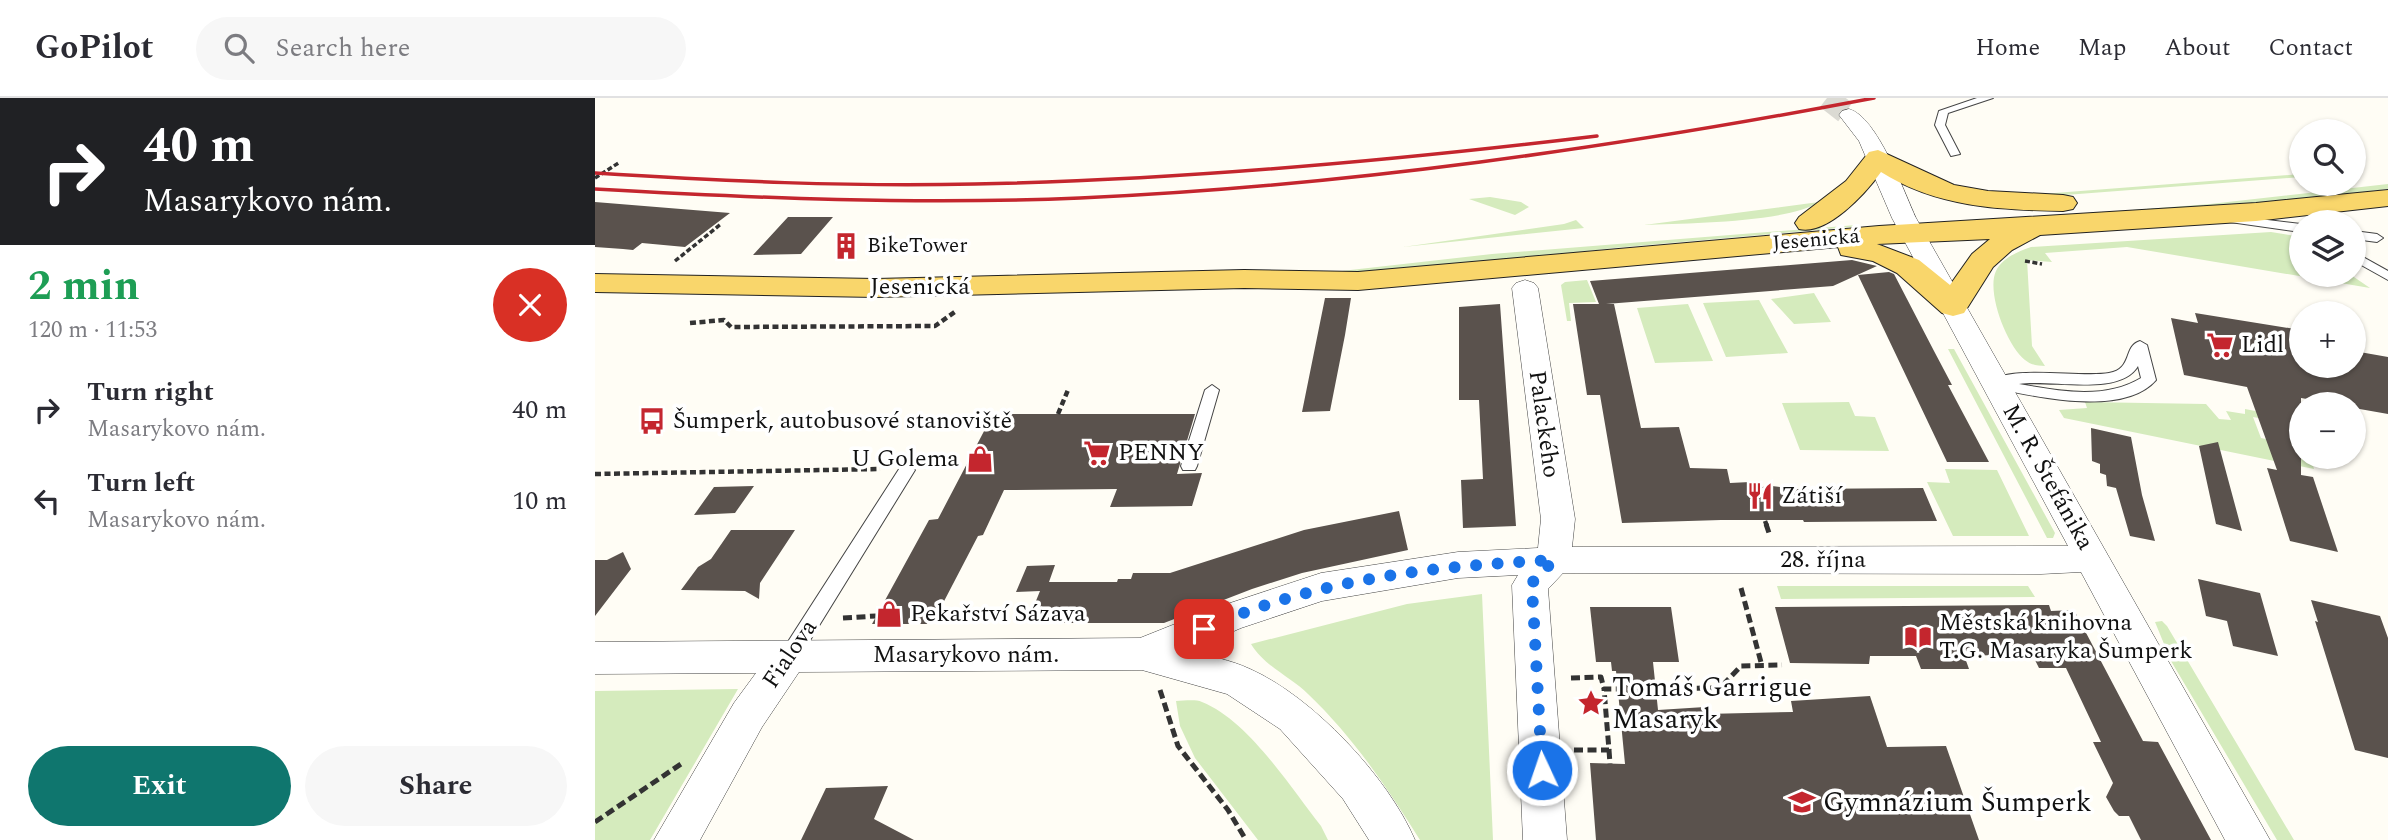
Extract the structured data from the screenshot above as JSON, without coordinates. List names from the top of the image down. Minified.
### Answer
{"streets":{"main road":["Jesenická"],"street":["Palackého","M. R. Štefánika","28. října","Fialova","Masarykovo nám."]},"crossings":[["Jesenická","M. R. Štefánika"],["Palackého","28. října"],["Palackého","Masarykovo nám."],["M. R. Štefánika","28. října"],["28. října","Masarykovo nám."],["Fialova","Masarykovo nám."]],"places":{"building":["BikeTower"],"supermarket":["Lidl","PENNY"],"bus stop":["Šumperk, autobusové stanoviště"],"shop":["U Golema","Pekařství Sázava"],"restaurant":["Zátiší"],"library":["Městská knihovna T.G. Masaryka Šumperk"],"place":["Tomáš Garrigue Masaryk"],"school or university":["Gymnázium Šumperk"]},"page":{"header":"GoPilot","search":"Search here","nav":["Home","Map","About","Contact"],"turn":["40 m","Masarykovo nám."],"map_buttons":["+","−"],"heading":["2 min","120 m · 11:53"],"list":[{"name":"Turn right","note":"Masarykovo nám.","value":"40 m"},{"name":"Turn left","note":"Masarykovo nám.","value":"10 m"}],"buttons":["Exit","Share"]}}
